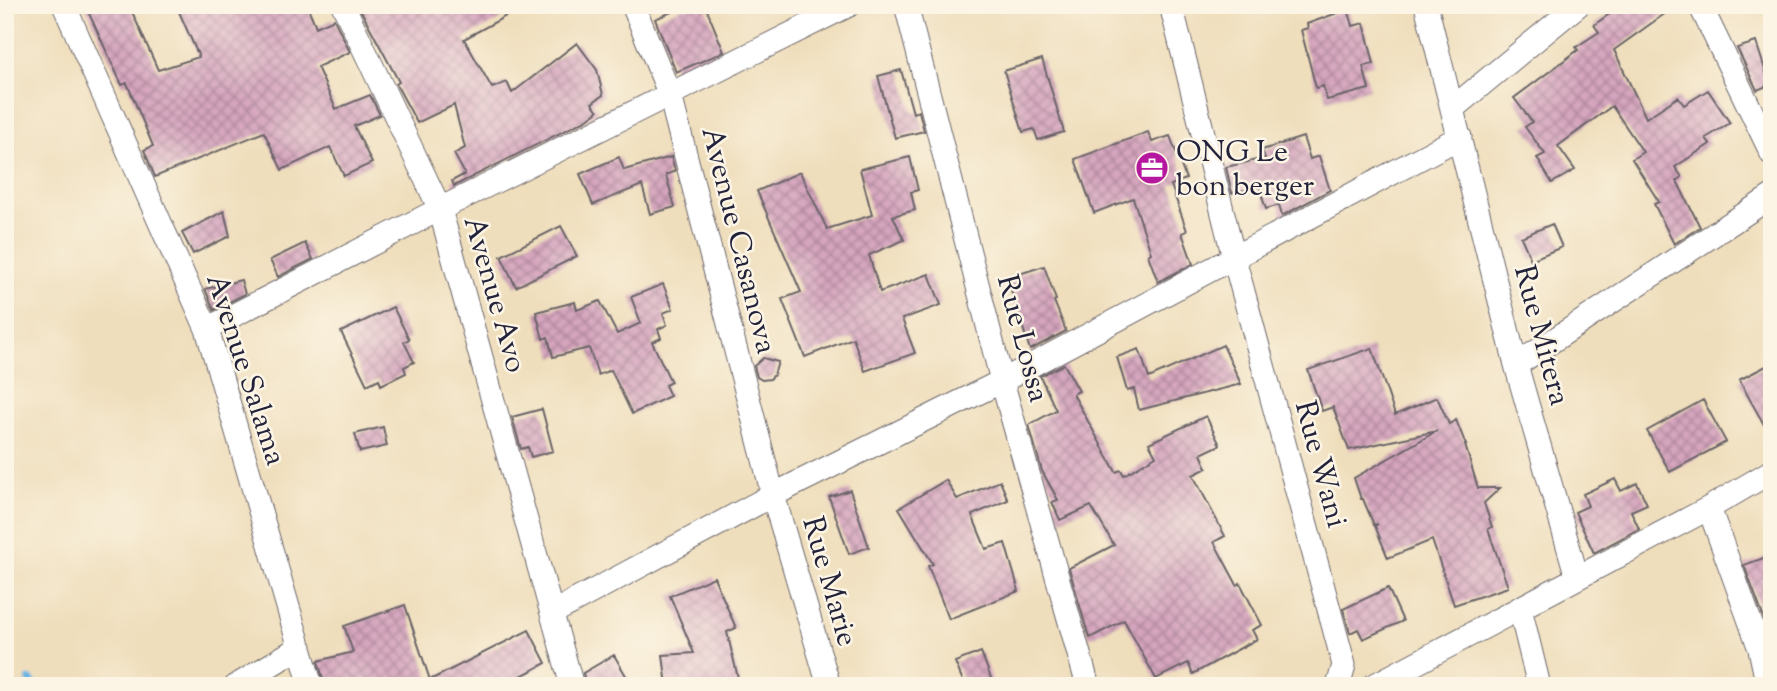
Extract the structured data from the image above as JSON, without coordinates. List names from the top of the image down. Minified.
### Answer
{"streets":{"street":["Avenue Casanova","Avenue Avo","Rue Mitera","Rue Lossa","Avenue Salama","Rue Wani","Rue Marie"]},"crossings":[["Avenue Casanova","Rue Marie"]],"places":{"office":["ONG Le bon berger"]}}
